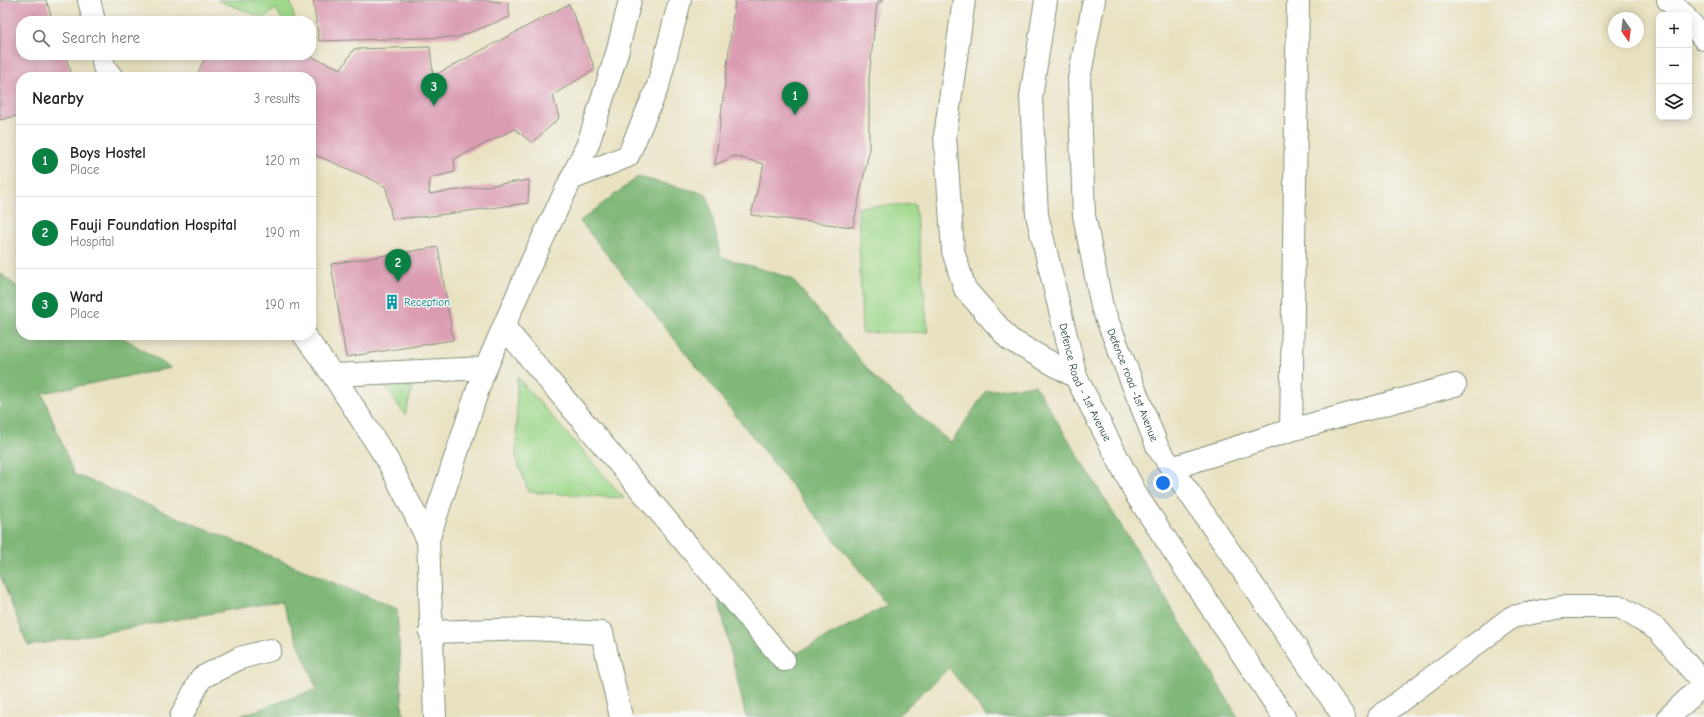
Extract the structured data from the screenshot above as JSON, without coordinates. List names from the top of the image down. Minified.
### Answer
{"streets":{"street":["Defence Road - 1st Avenue","Defence road -1st Avenue"]},"places":{"building":["Reception"]},"north":"bottom","page":{"map_buttons":["+","−"],"search":"Search here","heading":["Nearby","3 results"],"pins":["3","1","2"],"list":[{"mark":"1","name":"Boys Hostel","note":"Place","value":"120 m"},{"mark":"2","name":"Fauji Foundation Hospital","note":"Hospital","value":"190 m"},{"mark":"3","name":"Ward","note":"Place","value":"190 m"}]}}
